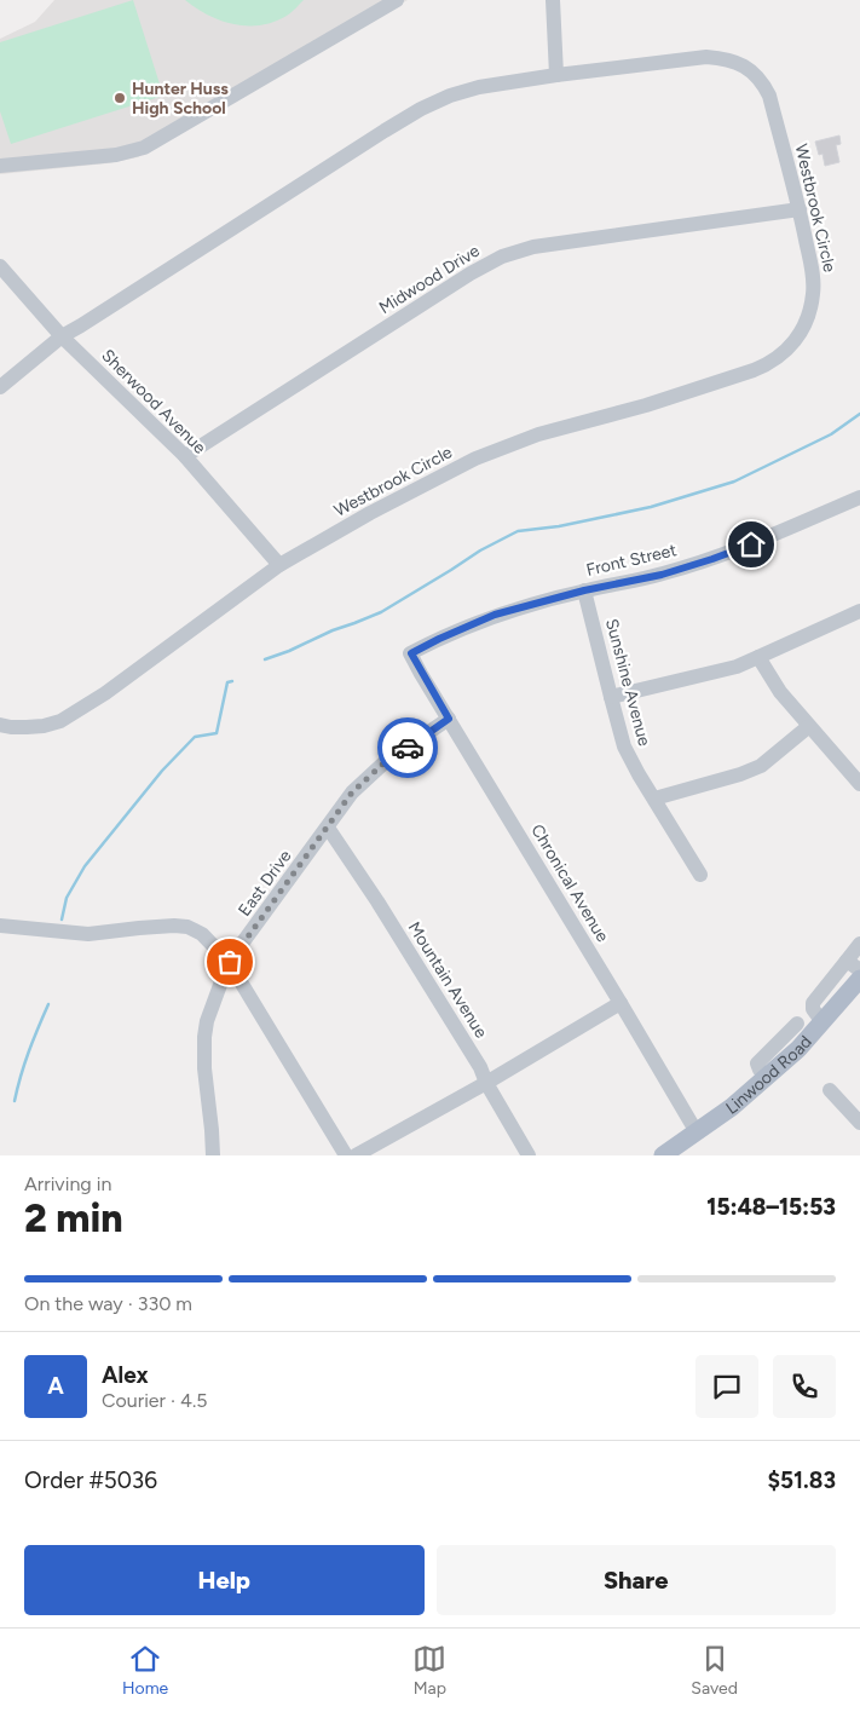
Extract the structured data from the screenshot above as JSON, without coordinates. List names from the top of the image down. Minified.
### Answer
{"streets":{"main road":["Linwood Road"],"street":["Westbrook Circle","Midwood Drive","Sherwood Avenue","Front Street","Sunshine Avenue","East Drive","Chronical Avenue","Mountain Avenue"]},"crossings":[["Westbrook Circle","Midwood Drive"],["Westbrook Circle","Sherwood Avenue"],["Midwood Drive","Sherwood Avenue"],["Front Street","Sunshine Avenue"],["Front Street","Chronical Avenue"],["East Drive","Chronical Avenue"],["East Drive","Mountain Avenue"],["Chronical Avenue","Linwood Road"]],"places":["Hunter Huss High School"],"page":{"heading":["2 min","Arriving in","15:48–15:53"],"panel":["Alex","Courier · 4.5","Order #5036","$51.83"],"bar":"On the way · 330 m","round":"A","buttons":["Help","Share"],"tabs":["Home","Map","Saved"]}}
